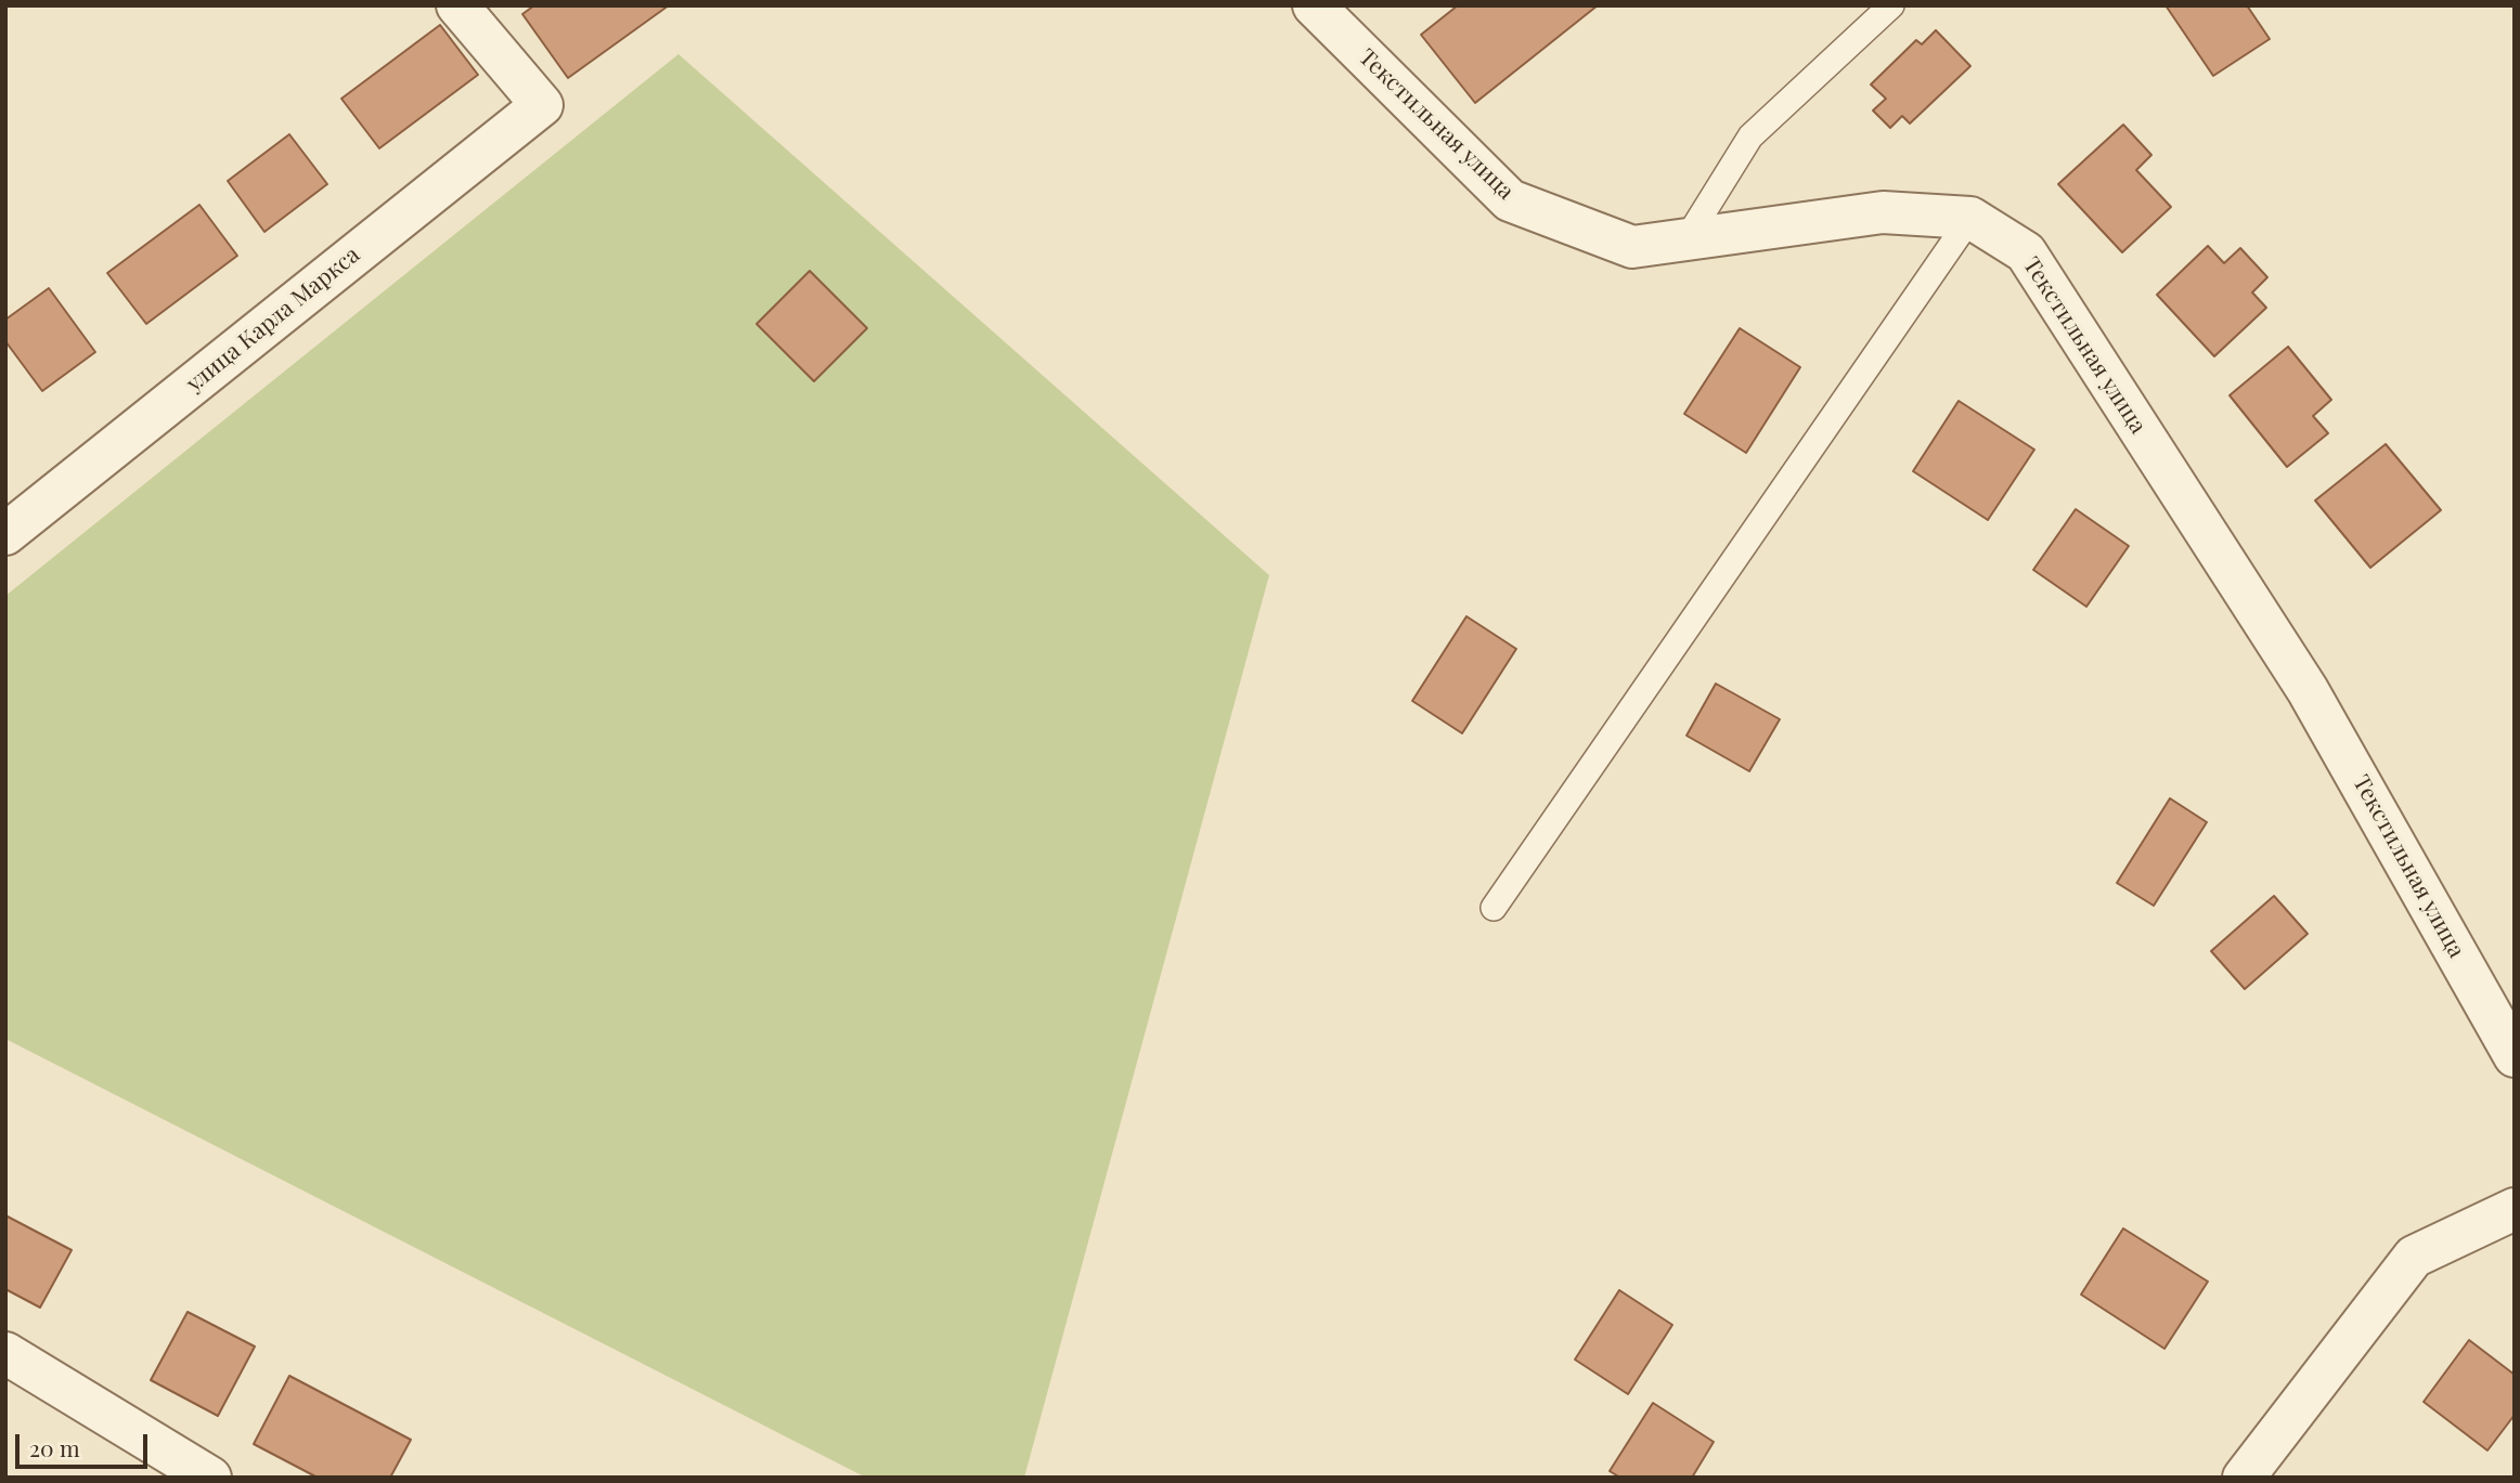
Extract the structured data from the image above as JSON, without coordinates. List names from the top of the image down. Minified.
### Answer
{"streets":{"street":["Текстильная улица","улица Карла Маркса"]},"scale_bar":"20 m"}
